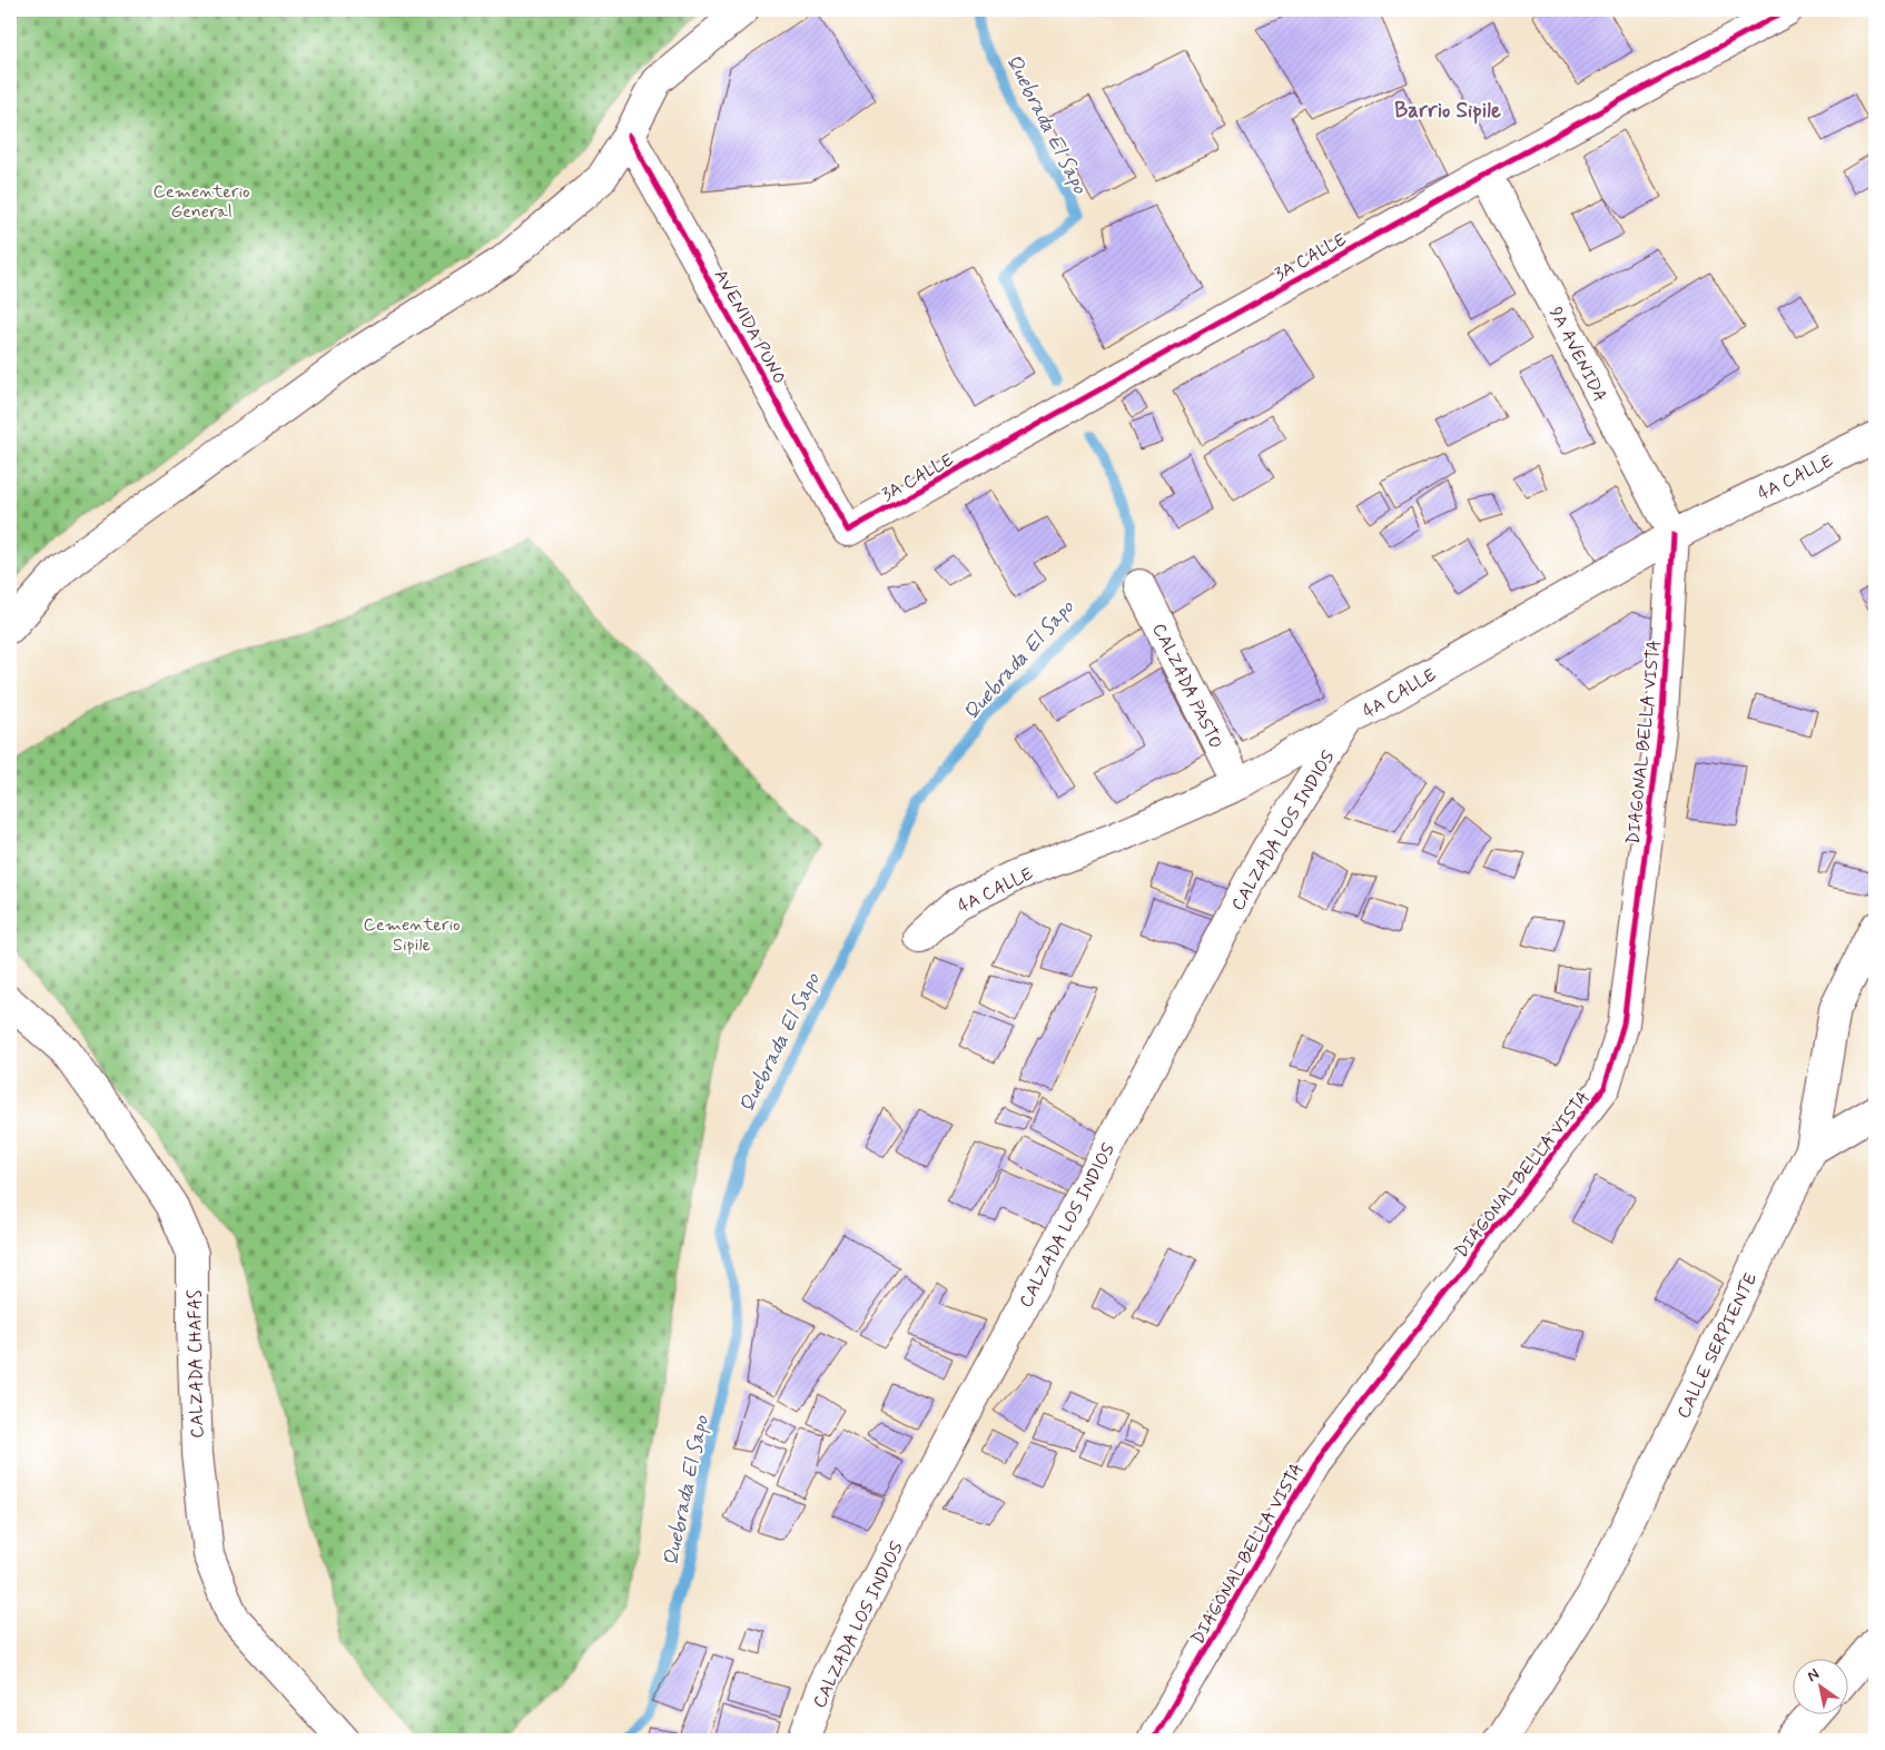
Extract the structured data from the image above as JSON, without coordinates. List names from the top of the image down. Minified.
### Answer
{"streets":{"street":["3A CALLE","AVENIDA PUNO","9A AVENIDA","4A CALLE","CALZADA PASTO","DIAGONAL BELLA VISTA","CALZADA LOS INDIOS","CALLE SERPIENTE","CALZADA CHAFAS"]},"crossings":[["3A CALLE","AVENIDA PUNO"],["3A CALLE","9A AVENIDA"],["9A AVENIDA","4A CALLE"],["9A AVENIDA","DIAGONAL BELLA VISTA"],["4A CALLE","CALZADA PASTO"],["4A CALLE","DIAGONAL BELLA VISTA"],["4A CALLE","CALZADA LOS INDIOS"]],"districts":["Barrio Sipile"],"water":["Quebrada El Sapo"],"parks":["Cementerio General","Cementerio Sipile"],"north":"top left"}
